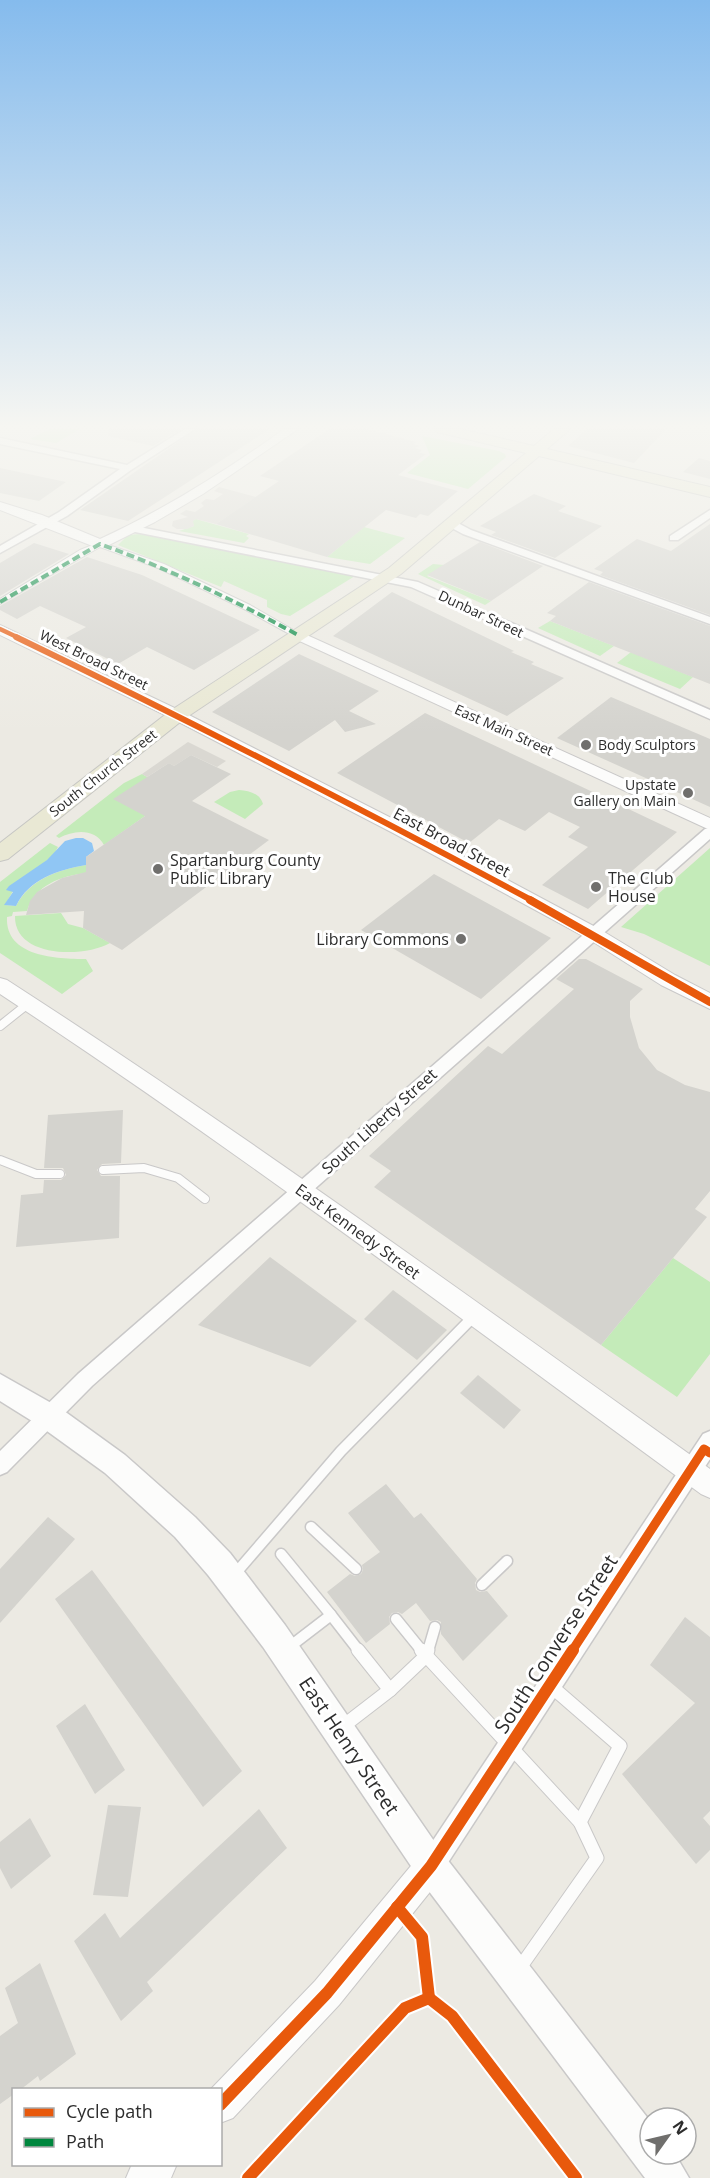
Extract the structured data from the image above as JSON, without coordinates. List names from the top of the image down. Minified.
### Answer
{"streets":{"main road":["South Church Street","East Henry Street"],"street":["Dunbar Street","West Broad Street","East Main Street","East Broad Street","South Liberty Street","East Kennedy Street","South Converse Street"]},"crossings":[["Dunbar Street","South Church Street"],["West Broad Street","South Church Street"],["West Broad Street","East Broad Street"],["East Main Street","South Church Street"],["South Church Street","East Broad Street"],["East Broad Street","South Liberty Street"],["South Liberty Street","East Kennedy Street"],["South Liberty Street","East Henry Street"],["East Kennedy Street","South Converse Street"],["South Converse Street","East Henry Street"]],"places":["Body Sculptors","Upstate Gallery on Main","Spartanburg County Public Library","The Club House","Library Commons"],"legend":["Cycle path","Path"],"north":"top right"}
